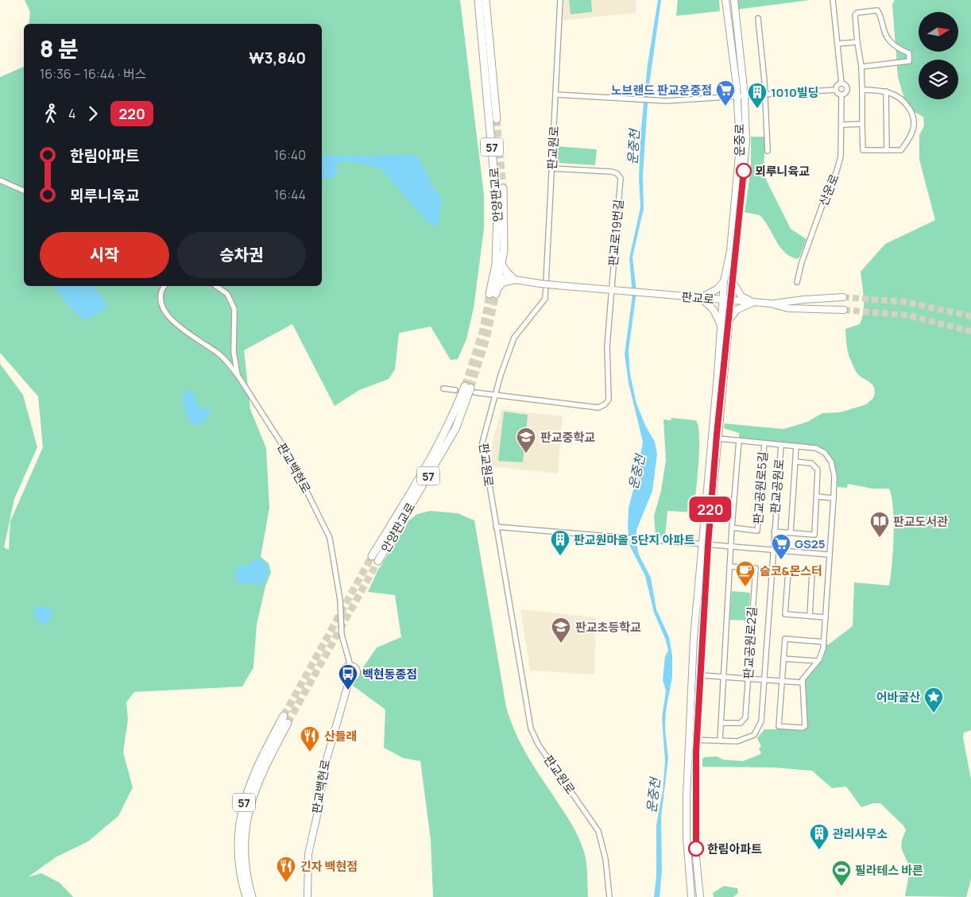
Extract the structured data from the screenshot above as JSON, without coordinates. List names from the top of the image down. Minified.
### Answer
{"streets":{"main road":["운중로","57","안양판교로","판교로","판교백현로"],"street":["판교원로","산운로","판교로19번길","판교공원로","판교공원로5길","판교공원로2길"]},"crossings":[["운중로","판교로"],["운중로","판교공원로"],["판교원로","판교로19번길"],["안양판교로","판교로19번길"],["판교로19번길","판교로"],["판교공원로","판교공원로5길"],["판교공원로","판교공원로2길"],["판교공원로5길","판교공원로2길"]],"water":["운중천"],"places":{"supermarket":["노브랜드 판교운중점","GS25"],"building":["1010빌딩","판교원마을 5단지 아파트","관리사무소"],"other":["뫼루니육교","한림아파트"],"school or university":["판교중학교","판교초등학교"],"library":["판교도서관"],"cafe":["슬코&몬스터"],"bus stop":["백현동종점"],"place":["어바굴산"],"restaurant":["산들래","긴자 백현점"],"sports":["필라테스 바른"]},"lines":["bus line 220"],"north":"right","page":{"on_map":"220","heading":["8 분","16:36 – 16:44 · 버스","₩3,840"],"legs":["4","220"],"list":[{"name":"한림아파트","value":"16:40"},{"name":"뫼루니육교","value":"16:44"}],"buttons":["시작","승차권"]}}
